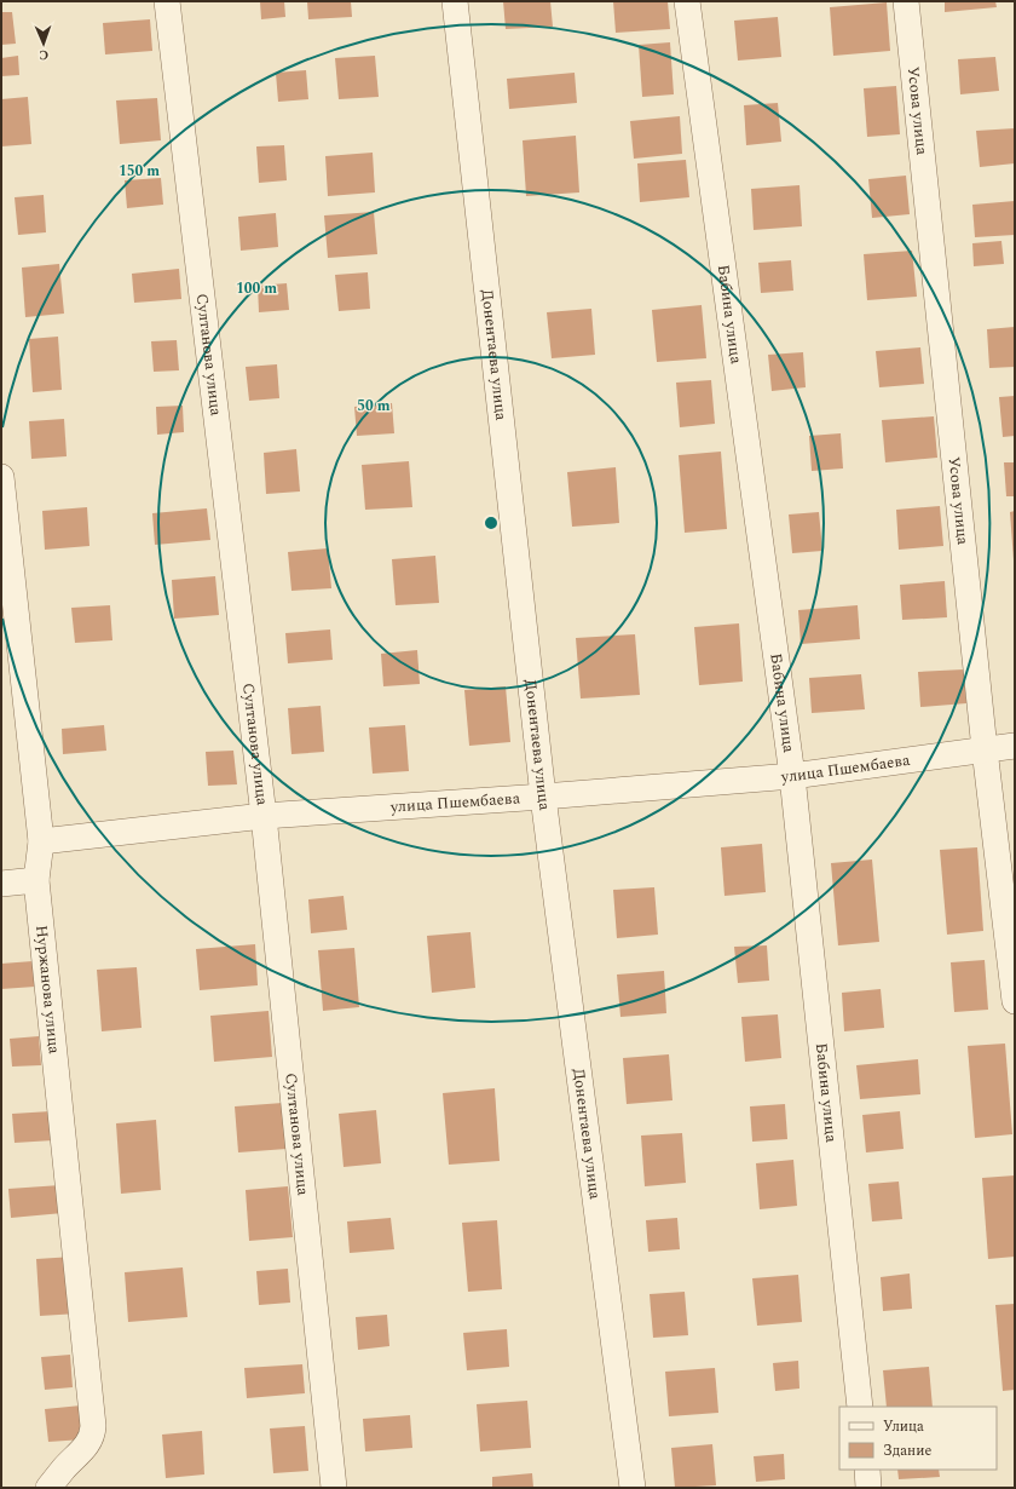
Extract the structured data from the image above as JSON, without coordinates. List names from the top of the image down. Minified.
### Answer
{"streets":{"street":["Усова улица","Бабина улица","Султанова улица","Донентаева улица","улица Пшембаева","Нуржанова улица"]},"crossings":[["Усова улица","улица Пшембаева"],["Бабина улица","улица Пшембаева"],["Султанова улица","улица Пшембаева"],["Донентаева улица","улица Пшембаева"],["улица Пшембаева","Нуржанова улица"]],"legend":["Улица","Здание"],"north":"bottom","rings":["150 m","100 m","50 m"]}
